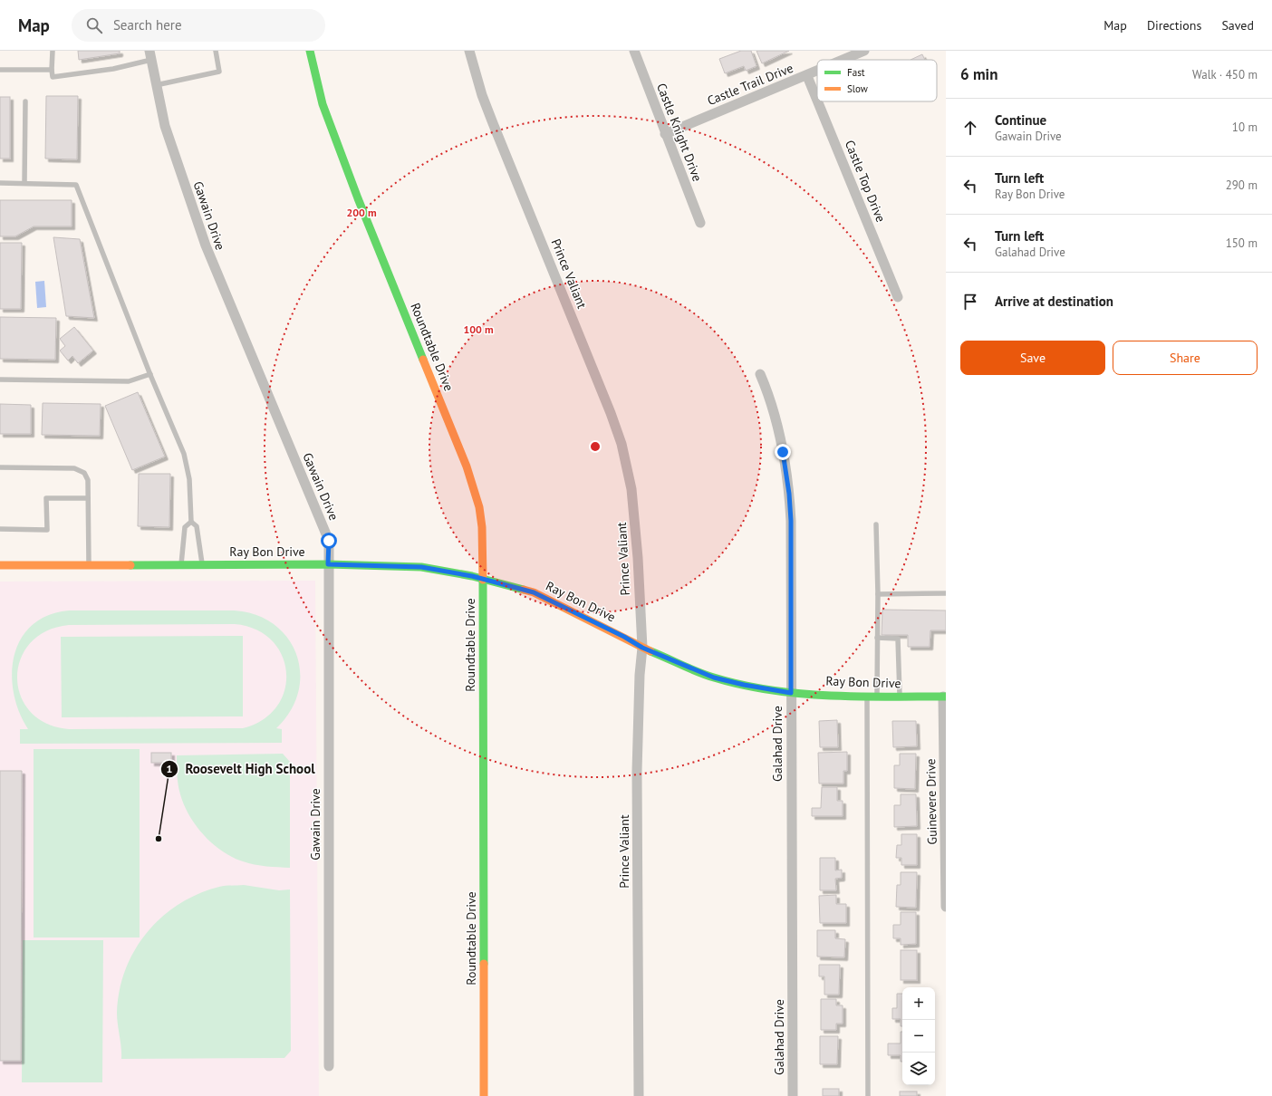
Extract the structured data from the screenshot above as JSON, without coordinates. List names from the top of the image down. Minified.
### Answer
{"streets":{"street":["Castle Trail Drive","Castle Knight Drive","Castle Top Drive","Gawain Drive","Prince Valiant","Roundtable Drive","Ray Bon Drive","Galahad Drive","Guinevere Drive"]},"crossings":[["Castle Trail Drive","Castle Knight Drive"],["Castle Trail Drive","Castle Top Drive"],["Gawain Drive","Ray Bon Drive"],["Prince Valiant","Ray Bon Drive"],["Roundtable Drive","Ray Bon Drive"],["Ray Bon Drive","Galahad Drive"],["Ray Bon Drive","Guinevere Drive"]],"places":["Roosevelt High School"],"legend":["Fast","Slow"],"page":{"header":"Map","search":"Search here","nav":["Map","Directions","Saved"],"heading":["6 min","Walk · 450 m"],"list":[["Continue","Gawain Drive","10 m"],["Turn left","Ray Bon Drive","290 m"],["Turn left","Galahad Drive","150 m"],"Arrive at destination"],"buttons":["Save","Share"],"map_buttons":["+","−"]},"rings":["200 m","100 m"]}
